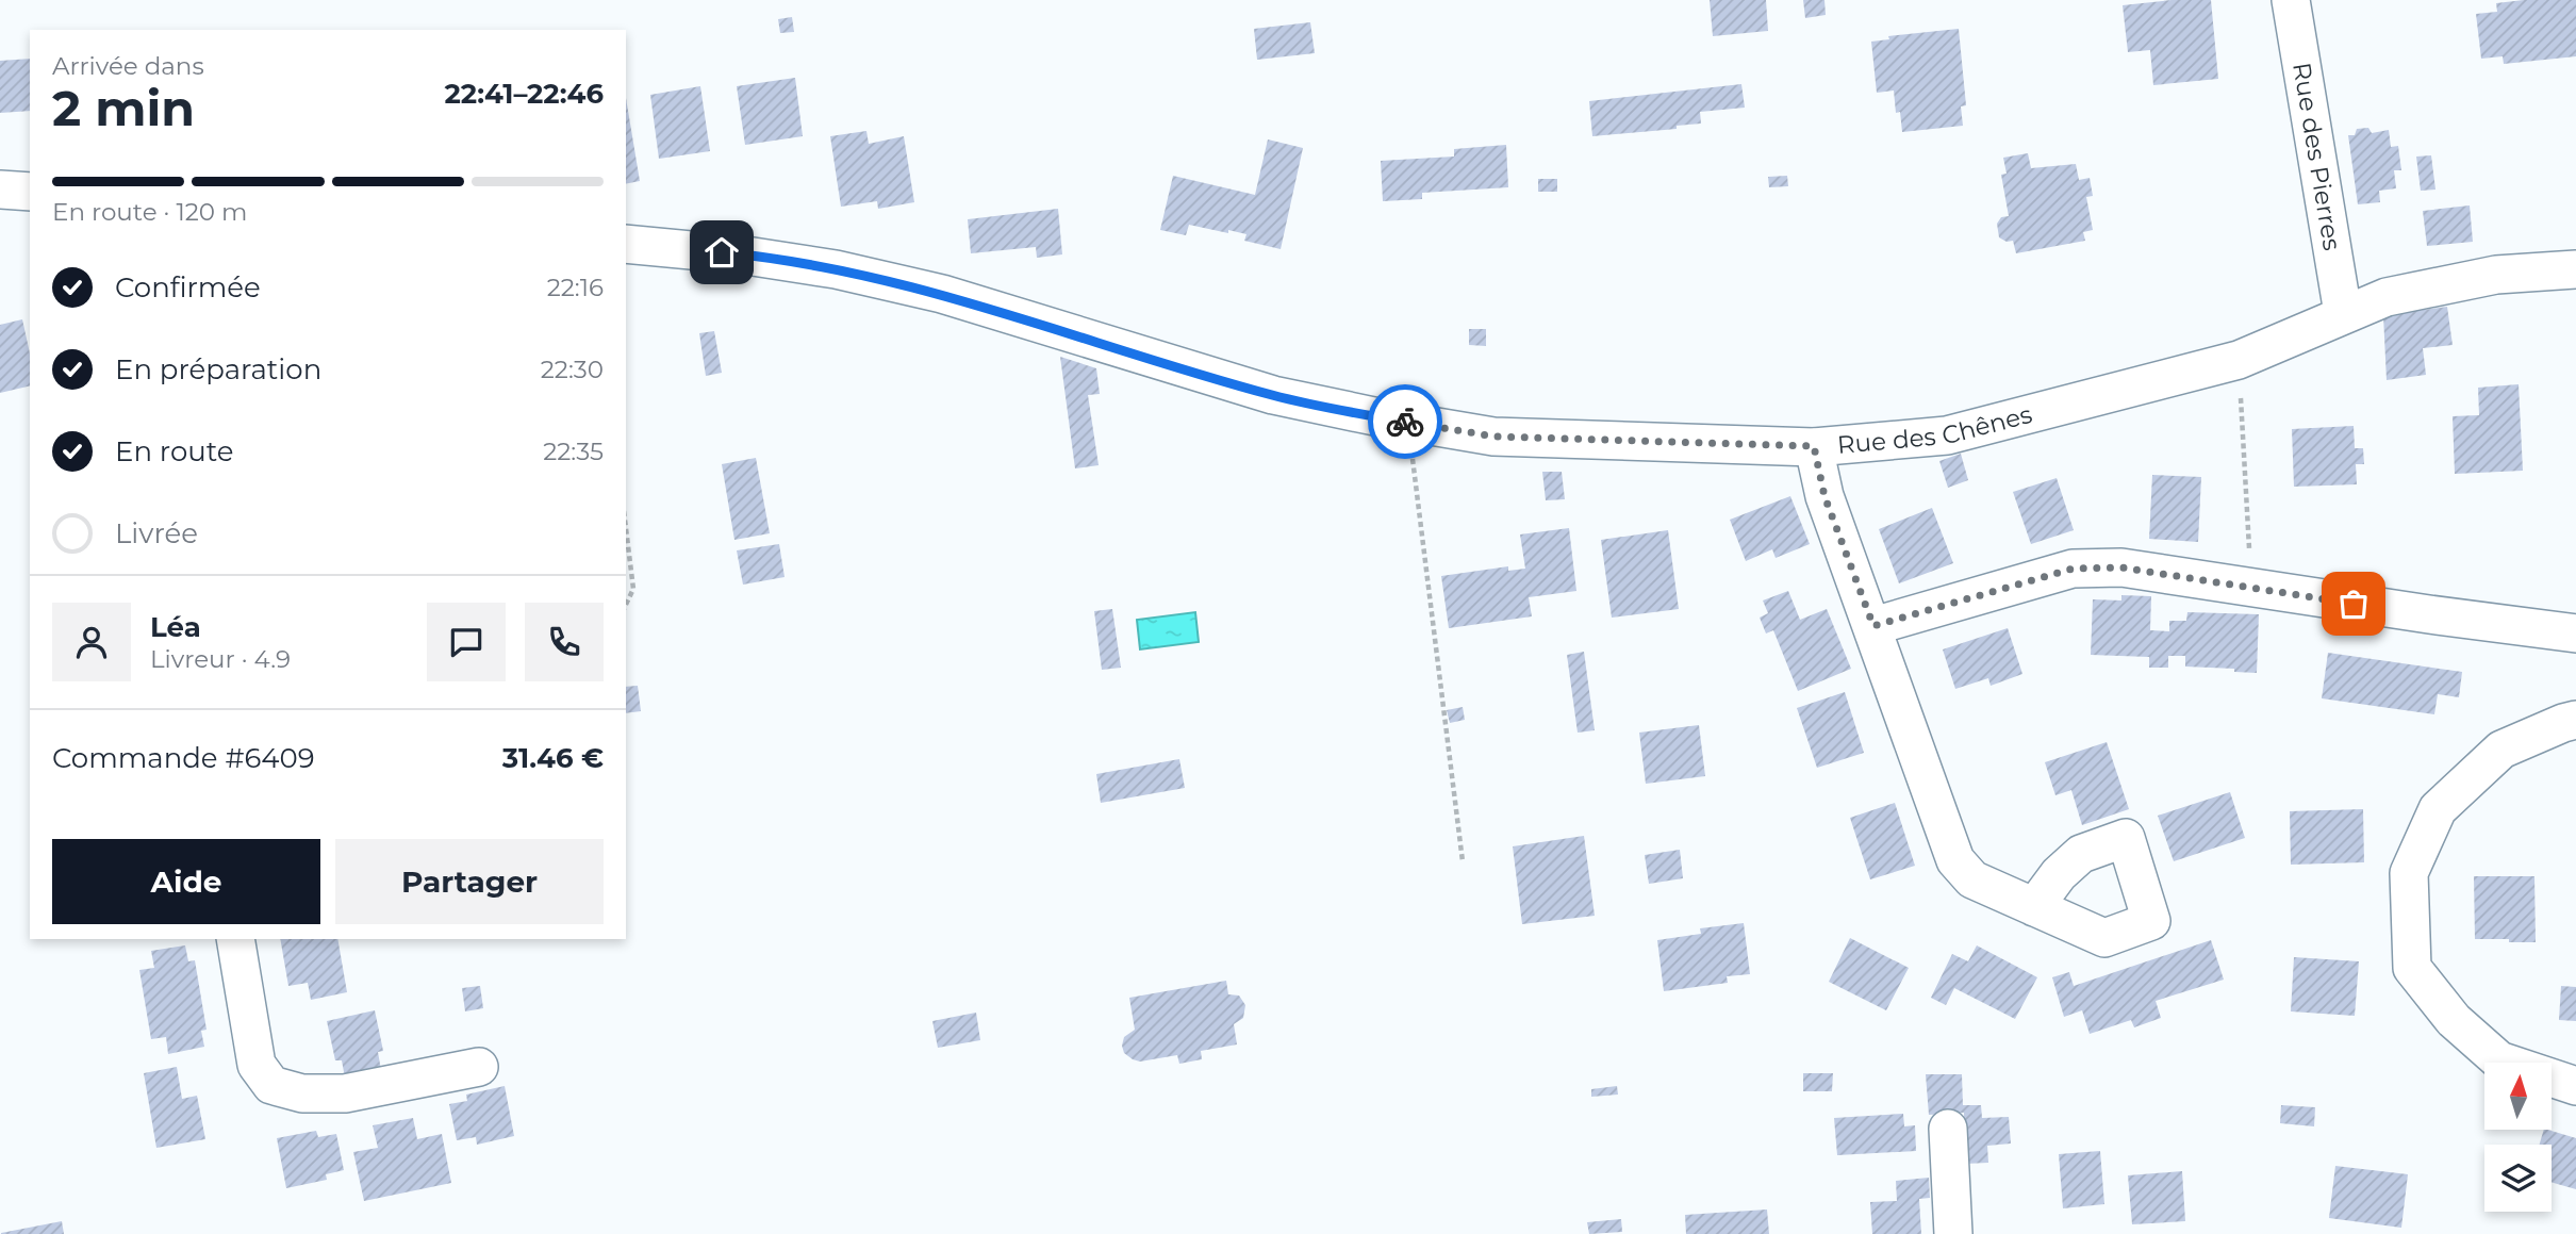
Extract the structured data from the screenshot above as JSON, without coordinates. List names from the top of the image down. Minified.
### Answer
{"streets":{"street":["Rue des Pierres","Rue des Chênes"]},"crossings":[["Rue des Pierres","Rue des Chênes"]],"north":"top","page":{"heading":["2 min","Arrivée dans","22:41–22:46"],"panel":["Léa","Livreur · 4.9","Commande #6409","31.46 €"],"bar":"En route · 120 m","list":[["Confirmée","22:16"],["En préparation","22:30"],["En route","22:35"],"Livrée"],"buttons":["Aide","Partager"]}}
